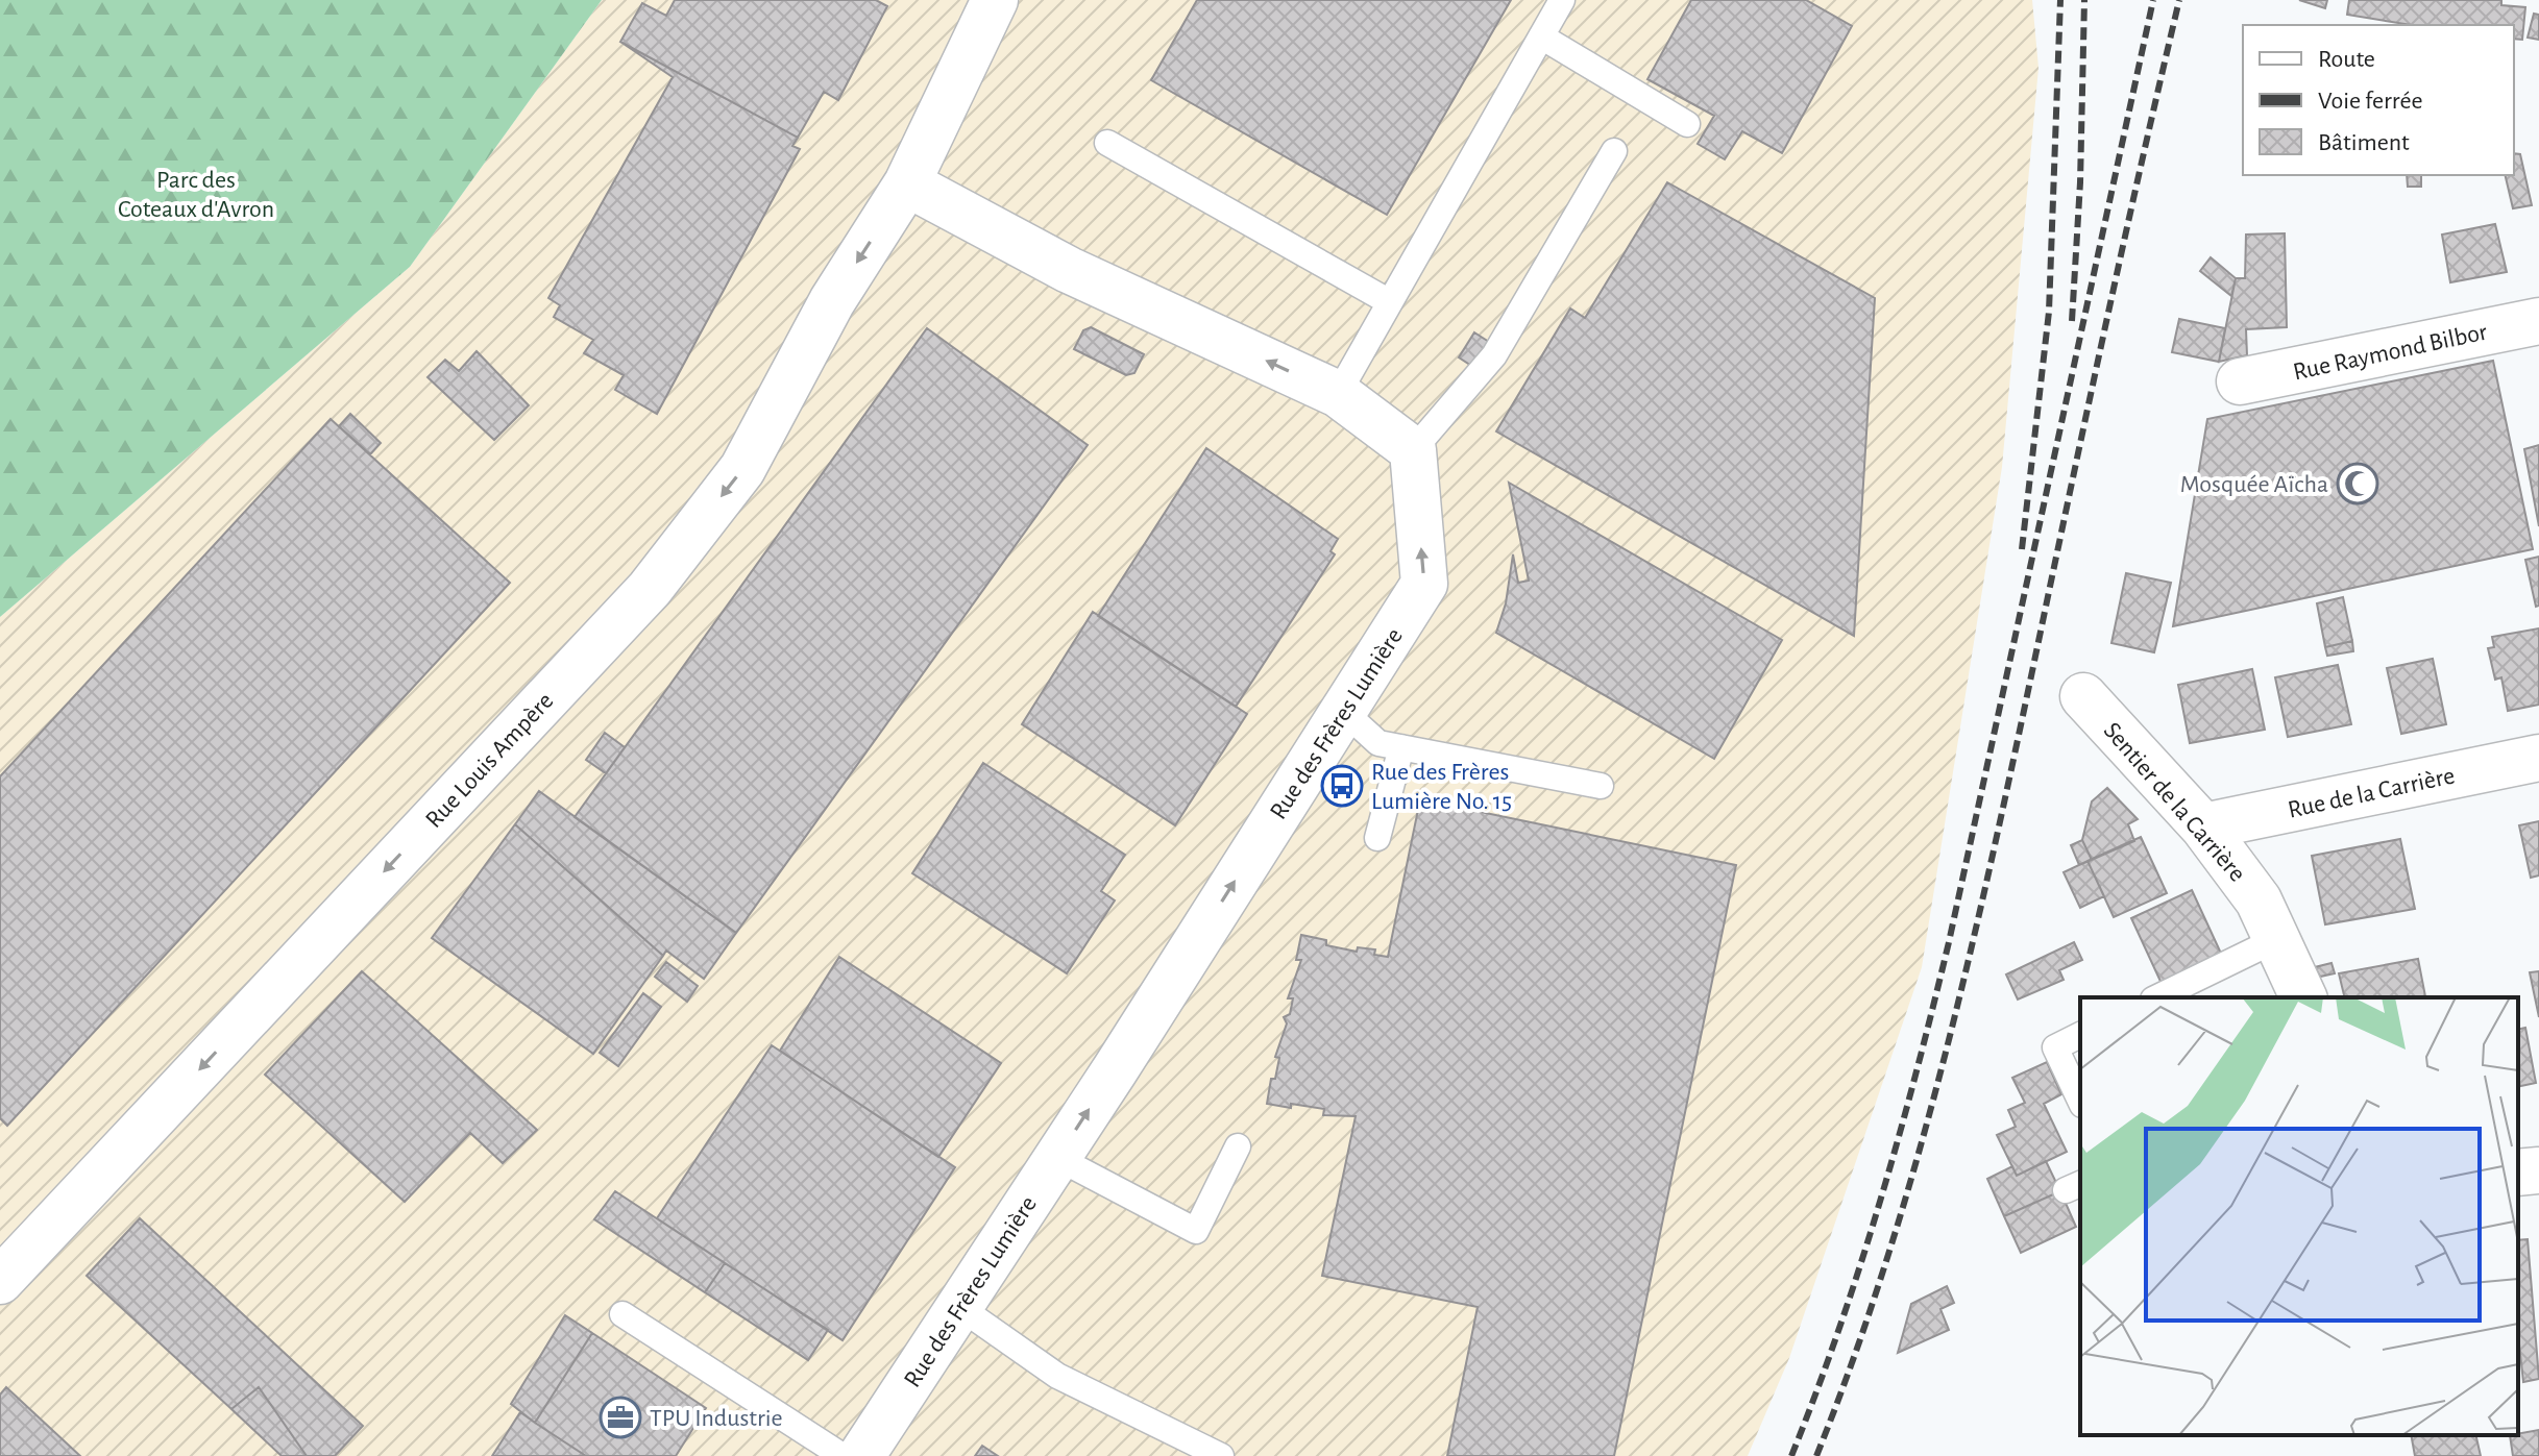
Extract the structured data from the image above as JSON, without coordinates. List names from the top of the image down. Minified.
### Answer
{"streets":{"street":["Rue Raymond Bilbor","Rue des Frères Lumière","Rue Louis Ampère","Rue de la Carrière","Sentier de la Carrière"]},"crossings":[["Rue de la Carrière","Sentier de la Carrière"]],"one_way":["Rue des Frères Lumière","Rue Louis Ampère"],"parks":["Parc des Coteaux d'Avron"],"places":{"mosque":["Mosquée Aïcha"],"bus stop":["Rue des Frères Lumière No. 15"],"office":["TPU Industrie"]},"legend":["Route","Voie ferrée","Bâtiment"]}
